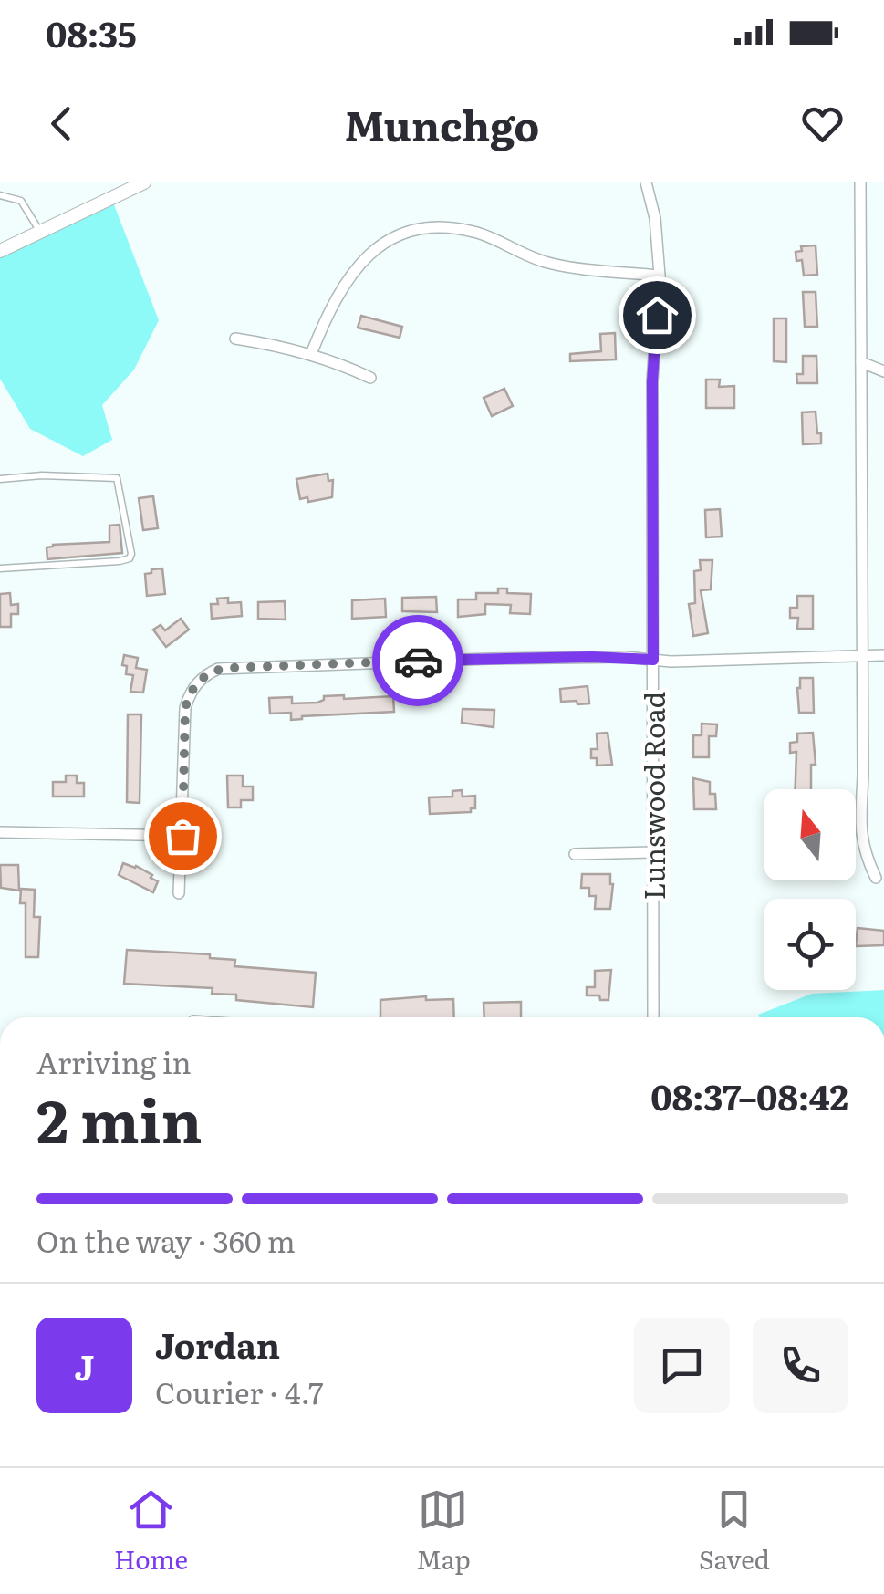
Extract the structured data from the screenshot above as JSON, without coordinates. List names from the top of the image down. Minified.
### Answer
{"streets":{"street":["Lunswood Road"]},"north":"top","page":{"status":"08:35","header":"Munchgo","heading":["2 min","Arriving in","08:37–08:42"],"panel":["Jordan","Courier · 4.7"],"bar":"On the way · 360 m","round":"J","tabs":["Home","Map","Saved"]}}
